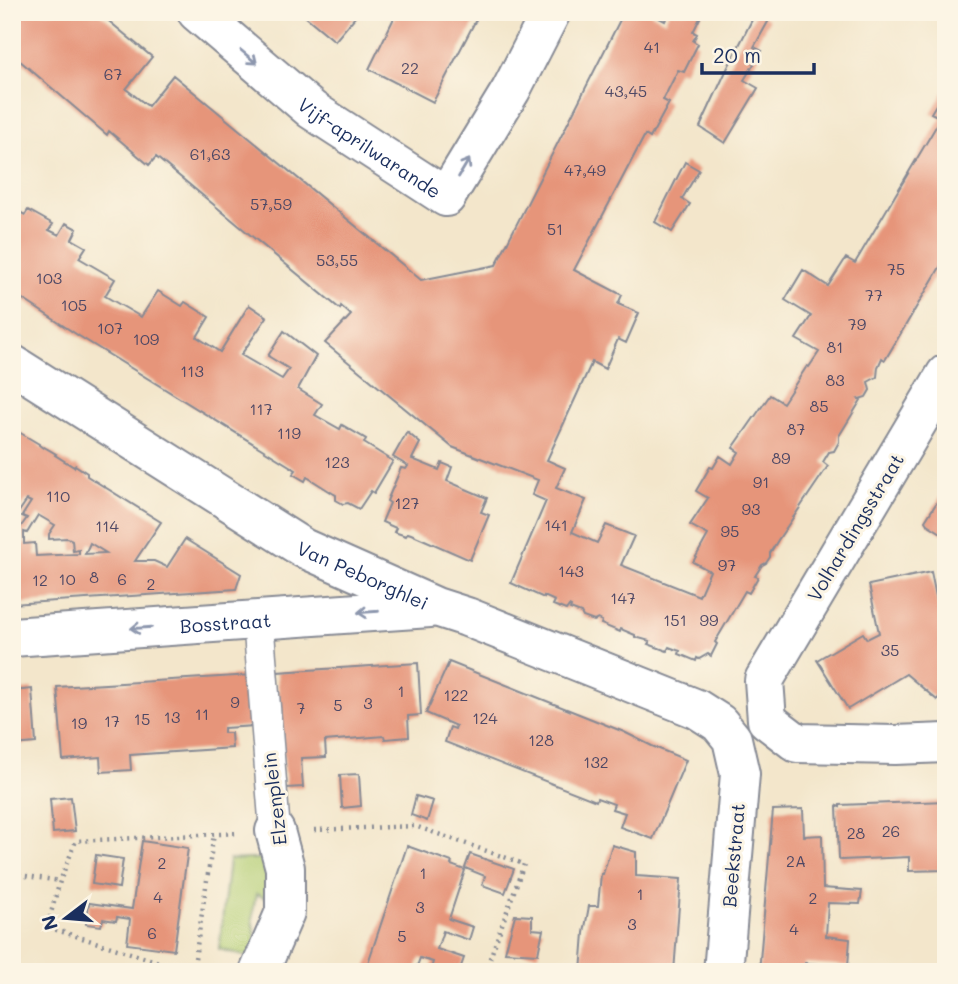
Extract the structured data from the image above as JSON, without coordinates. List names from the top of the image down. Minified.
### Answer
{"streets":{"street":["Vijf-aprilwarande","Volhardingsstraat","Van Peborghlei","Bosstraat","Elzenplein","Beekstraat"]},"crossings":[["Van Peborghlei","Bosstraat"],["Van Peborghlei","Beekstraat"],["Bosstraat","Elzenplein"]],"one_way":["Bosstraat"],"house_numbers":["41","22","67","43,45","61,63","47,49","57,59","51","53,55","75","103","77","105","79","107","109","81","113","83","85","117","87","119","89","123","91","110","127","93","141","114","95","97","143","8","10","6","12","2","147","151","99","35","1","122","9","3","5","7","11","13","124","15","17","19","128","132","26","28","2A","2","1","1","4","2","3","3","4","6","5"],"scale_bar":"20 m","north":"left"}
